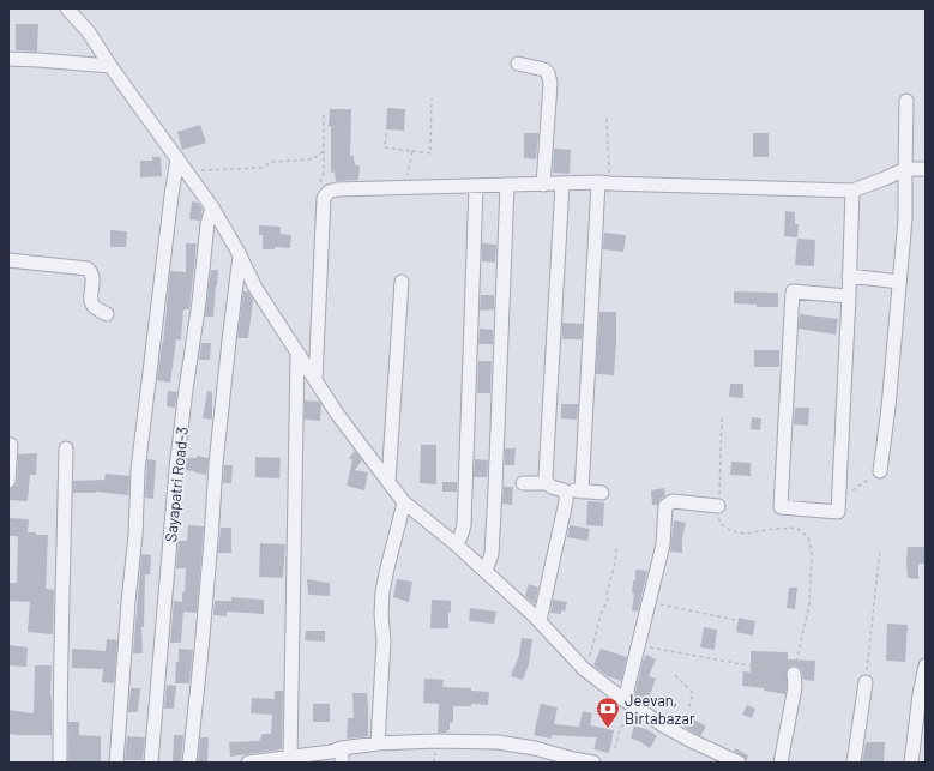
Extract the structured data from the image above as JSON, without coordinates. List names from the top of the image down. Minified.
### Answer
{"streets":{"street":["Sayapatri Road-3"]},"places":{"bank":["Jeevan, Birtabazar"]}}
